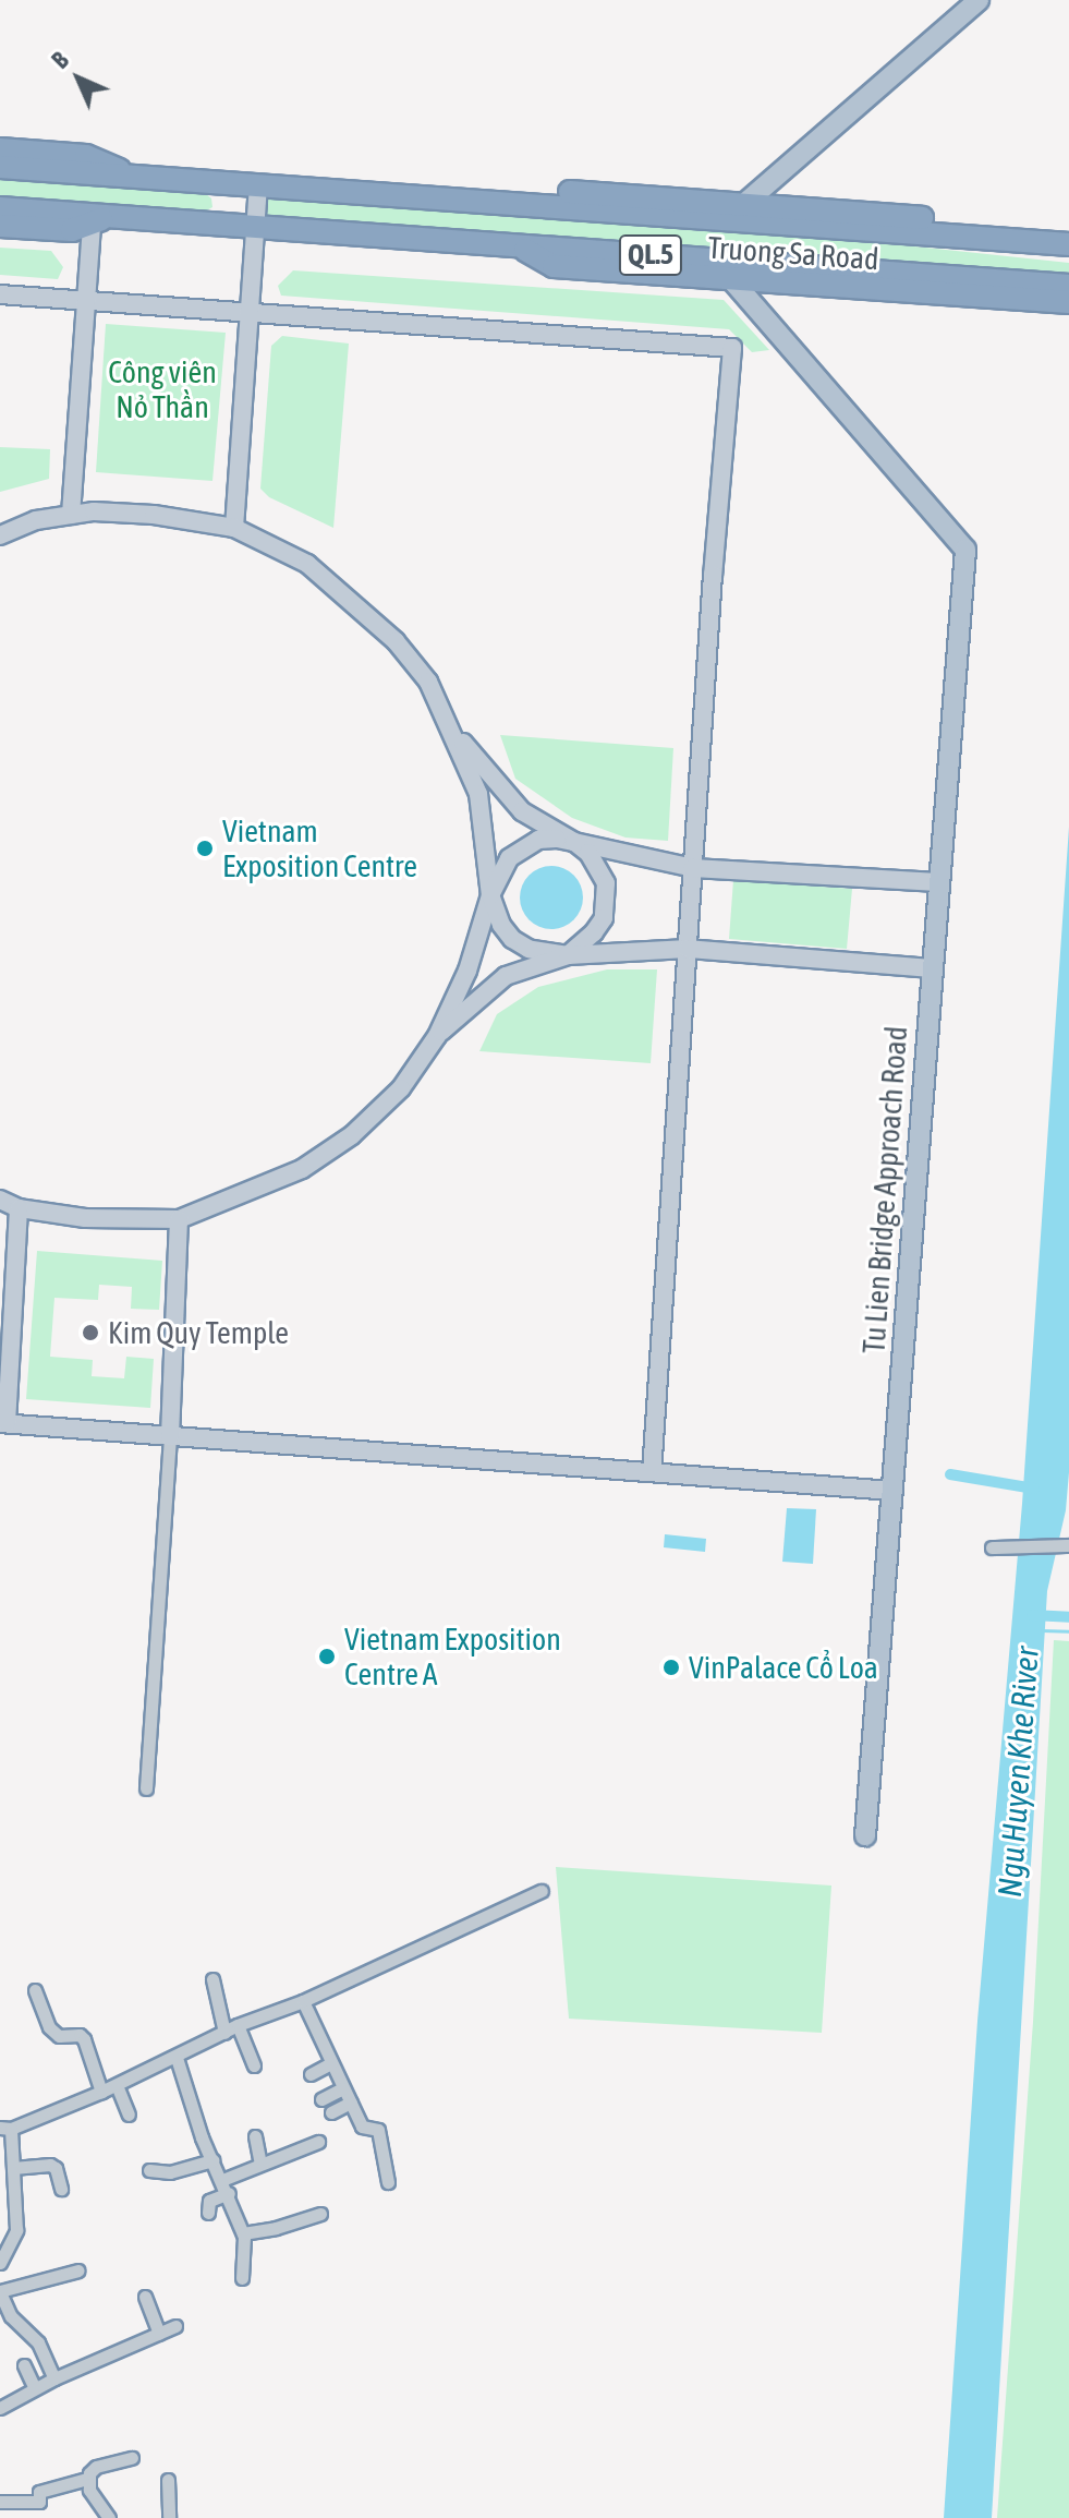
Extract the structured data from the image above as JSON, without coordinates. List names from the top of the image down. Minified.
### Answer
{"streets":{"highway":["Truong Sa Road","QL.5"],"main road":["Tu Lien Bridge Approach Road"]},"crossings":[["Truong Sa Road","Tu Lien Bridge Approach Road"]],"water":["Ngu Huyen Khe River"],"parks":["Công viên Nỏ Thần"],"places":["Vietnam Exposition Centre","Kim Quy Temple","Vietnam Exposition Centre A","VinPalace Cổ Loa"],"north":"top left"}
